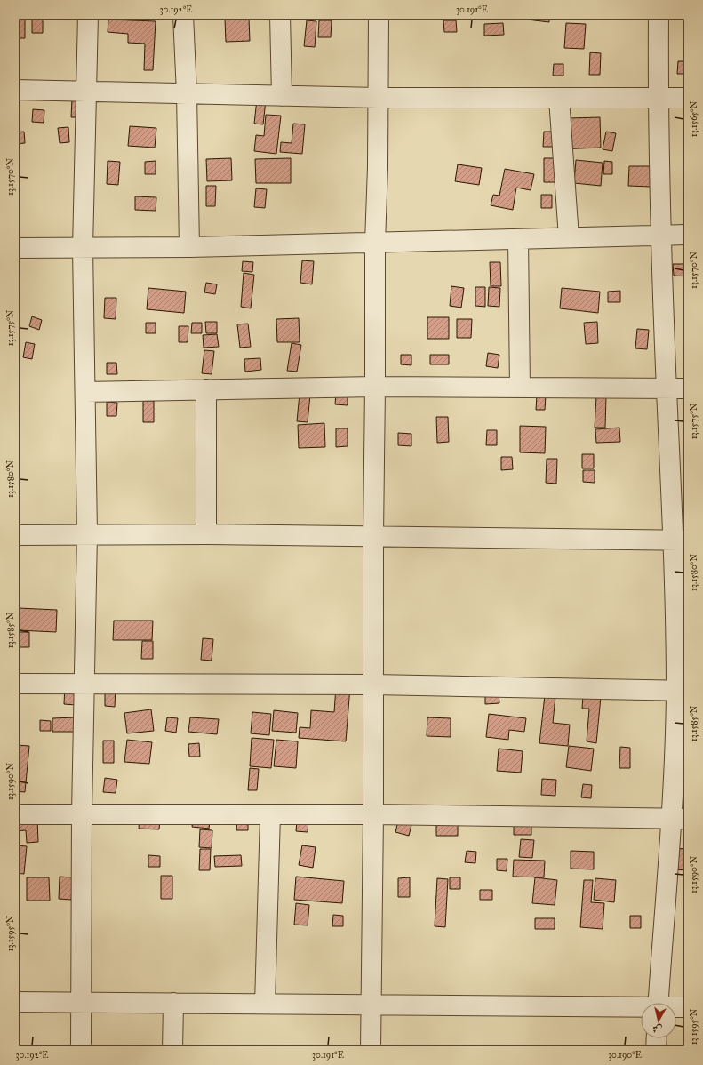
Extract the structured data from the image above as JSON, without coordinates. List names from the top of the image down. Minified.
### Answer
{"north":"bottom","coordinates":["30.192°E","30.191°E","13.1565°N","13.1570°N","13.1575°N","13.1580°N","13.1585°N","13.1590°N","13.1595°N","30.190°E"]}
